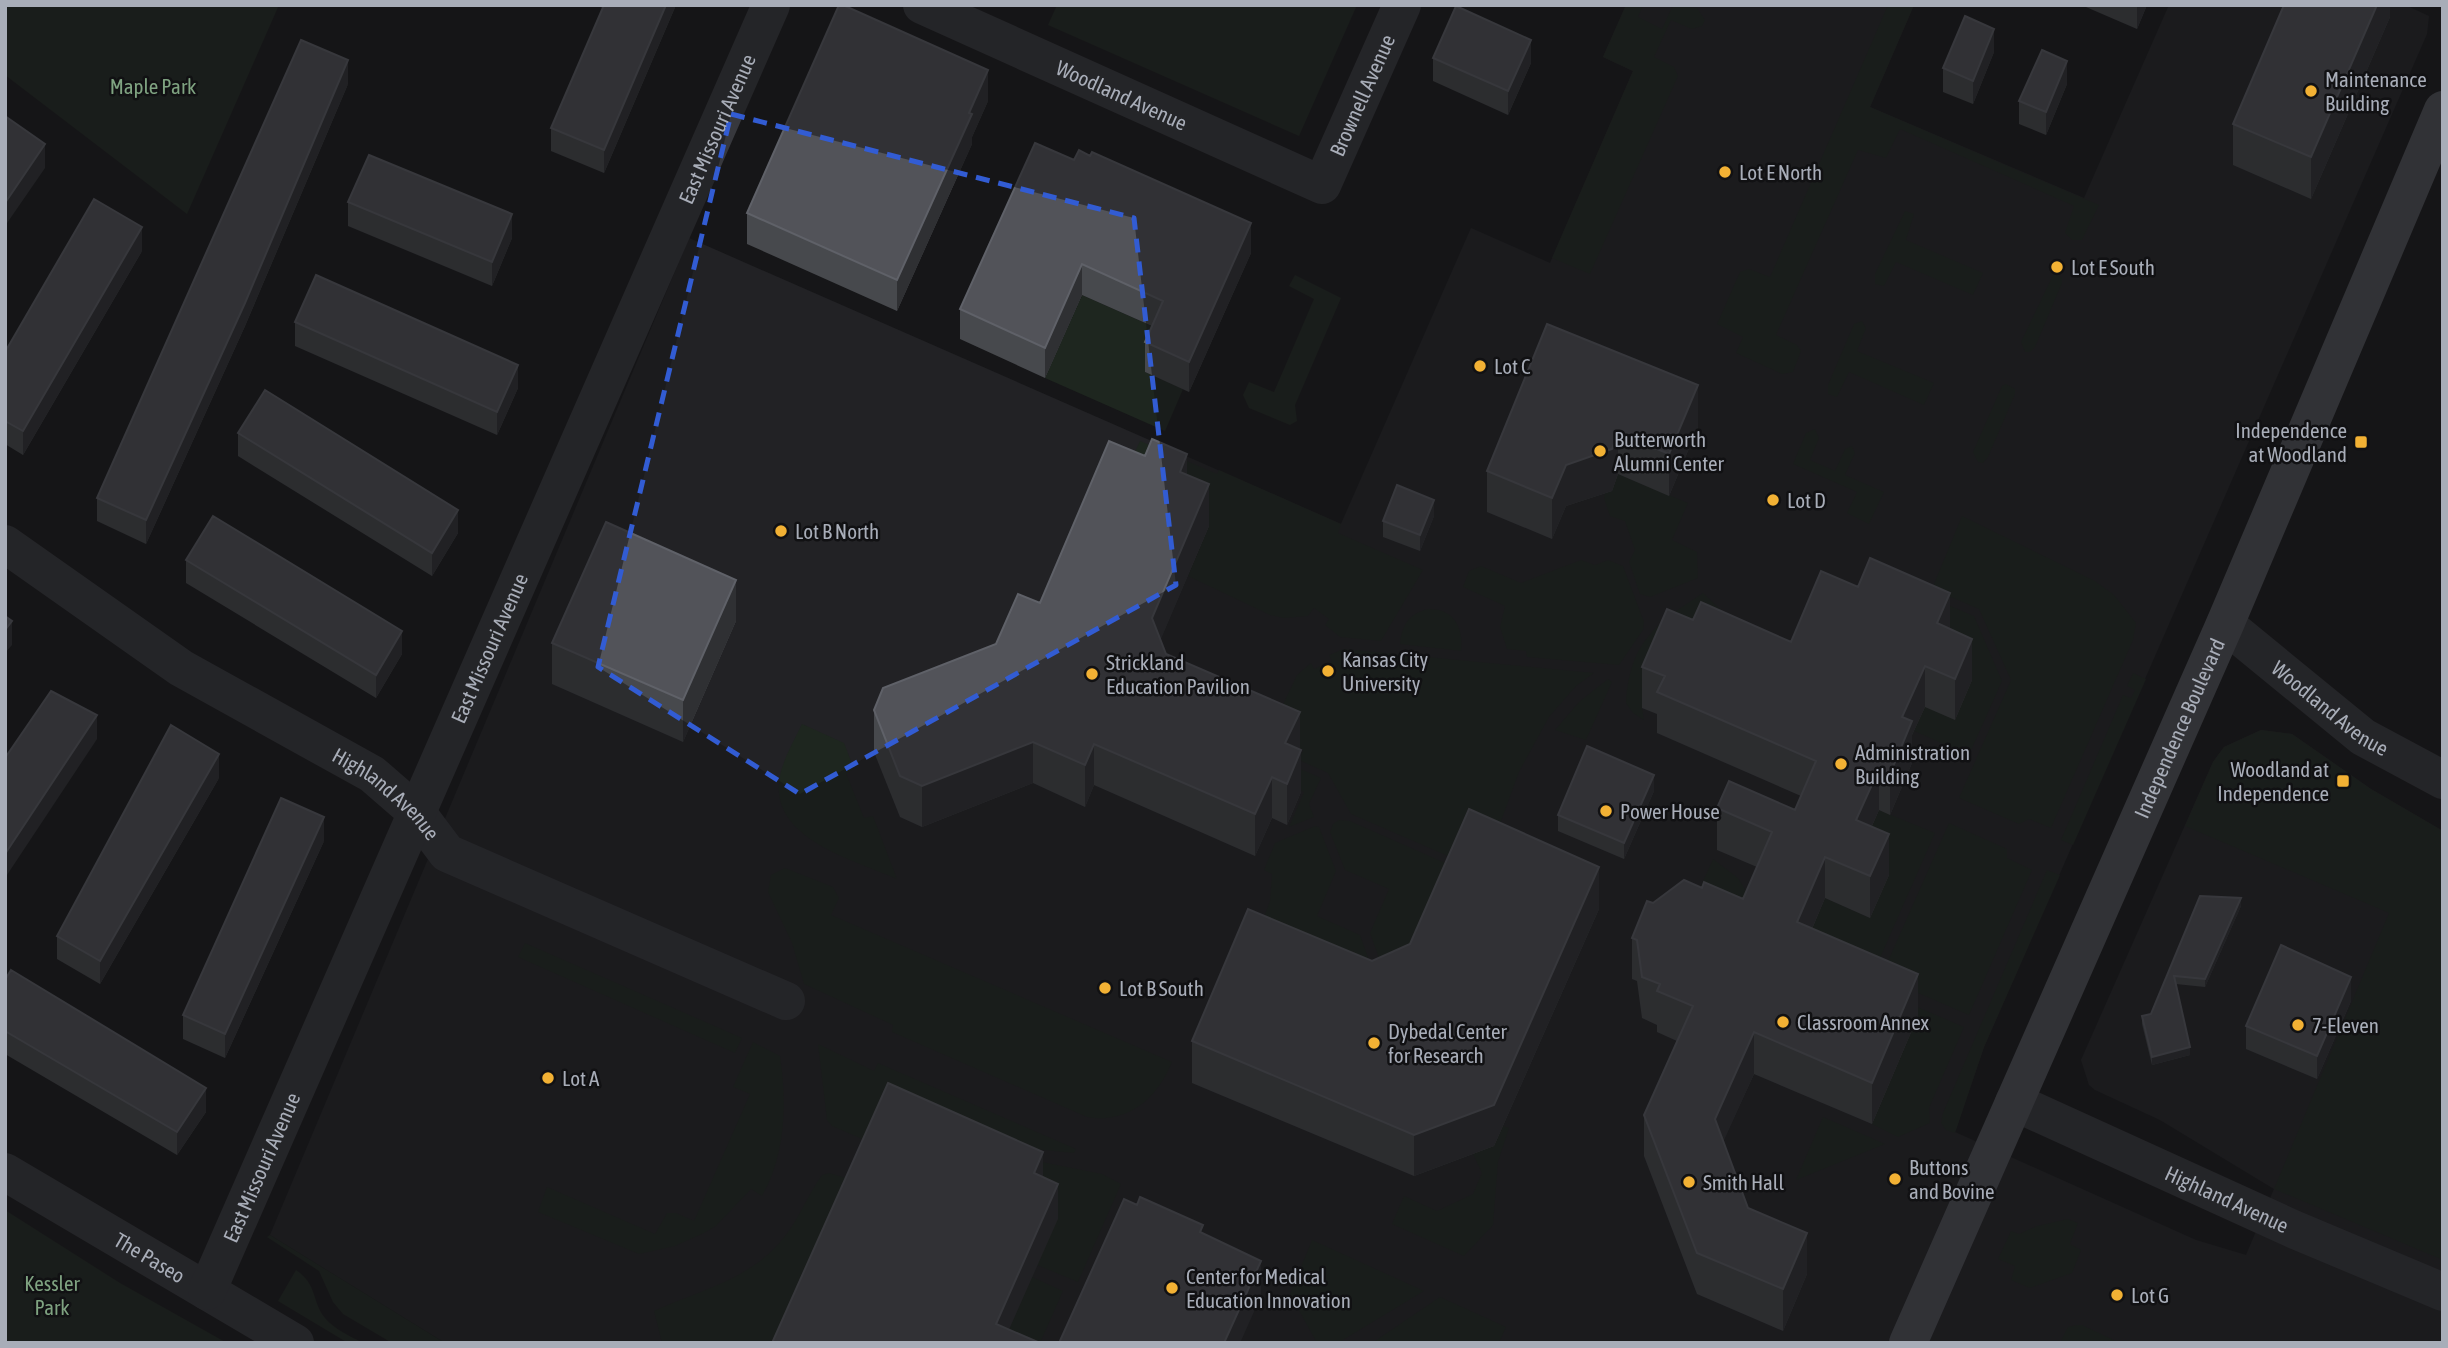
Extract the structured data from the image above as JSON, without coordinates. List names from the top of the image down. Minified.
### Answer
{"streets":{"main road":["Independence Boulevard"],"street":["Woodland Avenue","Brownell Avenue","East Missouri Avenue","Highland Avenue","The Paseo"]},"crossings":[["Woodland Avenue","Brownell Avenue"],["Woodland Avenue","Independence Boulevard"],["East Missouri Avenue","Highland Avenue"],["East Missouri Avenue","The Paseo"],["Independence Boulevard","Highland Avenue"]],"parks":["Maple Park","Kessler Park"],"places":{"other":["Maintenance Building","Lot E North","Lot E South","Lot C","Butterworth Alumni Center","Lot D","Lot B North","Kansas City University","Strickland Education Pavilion","Administration Building","Power House","Lot B South","Classroom Annex","7-Eleven","Dybedal Center for Research","Lot A","Buttons and Bovine","Smith Hall","Center for Medical Education Innovation","Lot G"],"transit":["Independence at Woodland","Woodland at Independence"]}}
